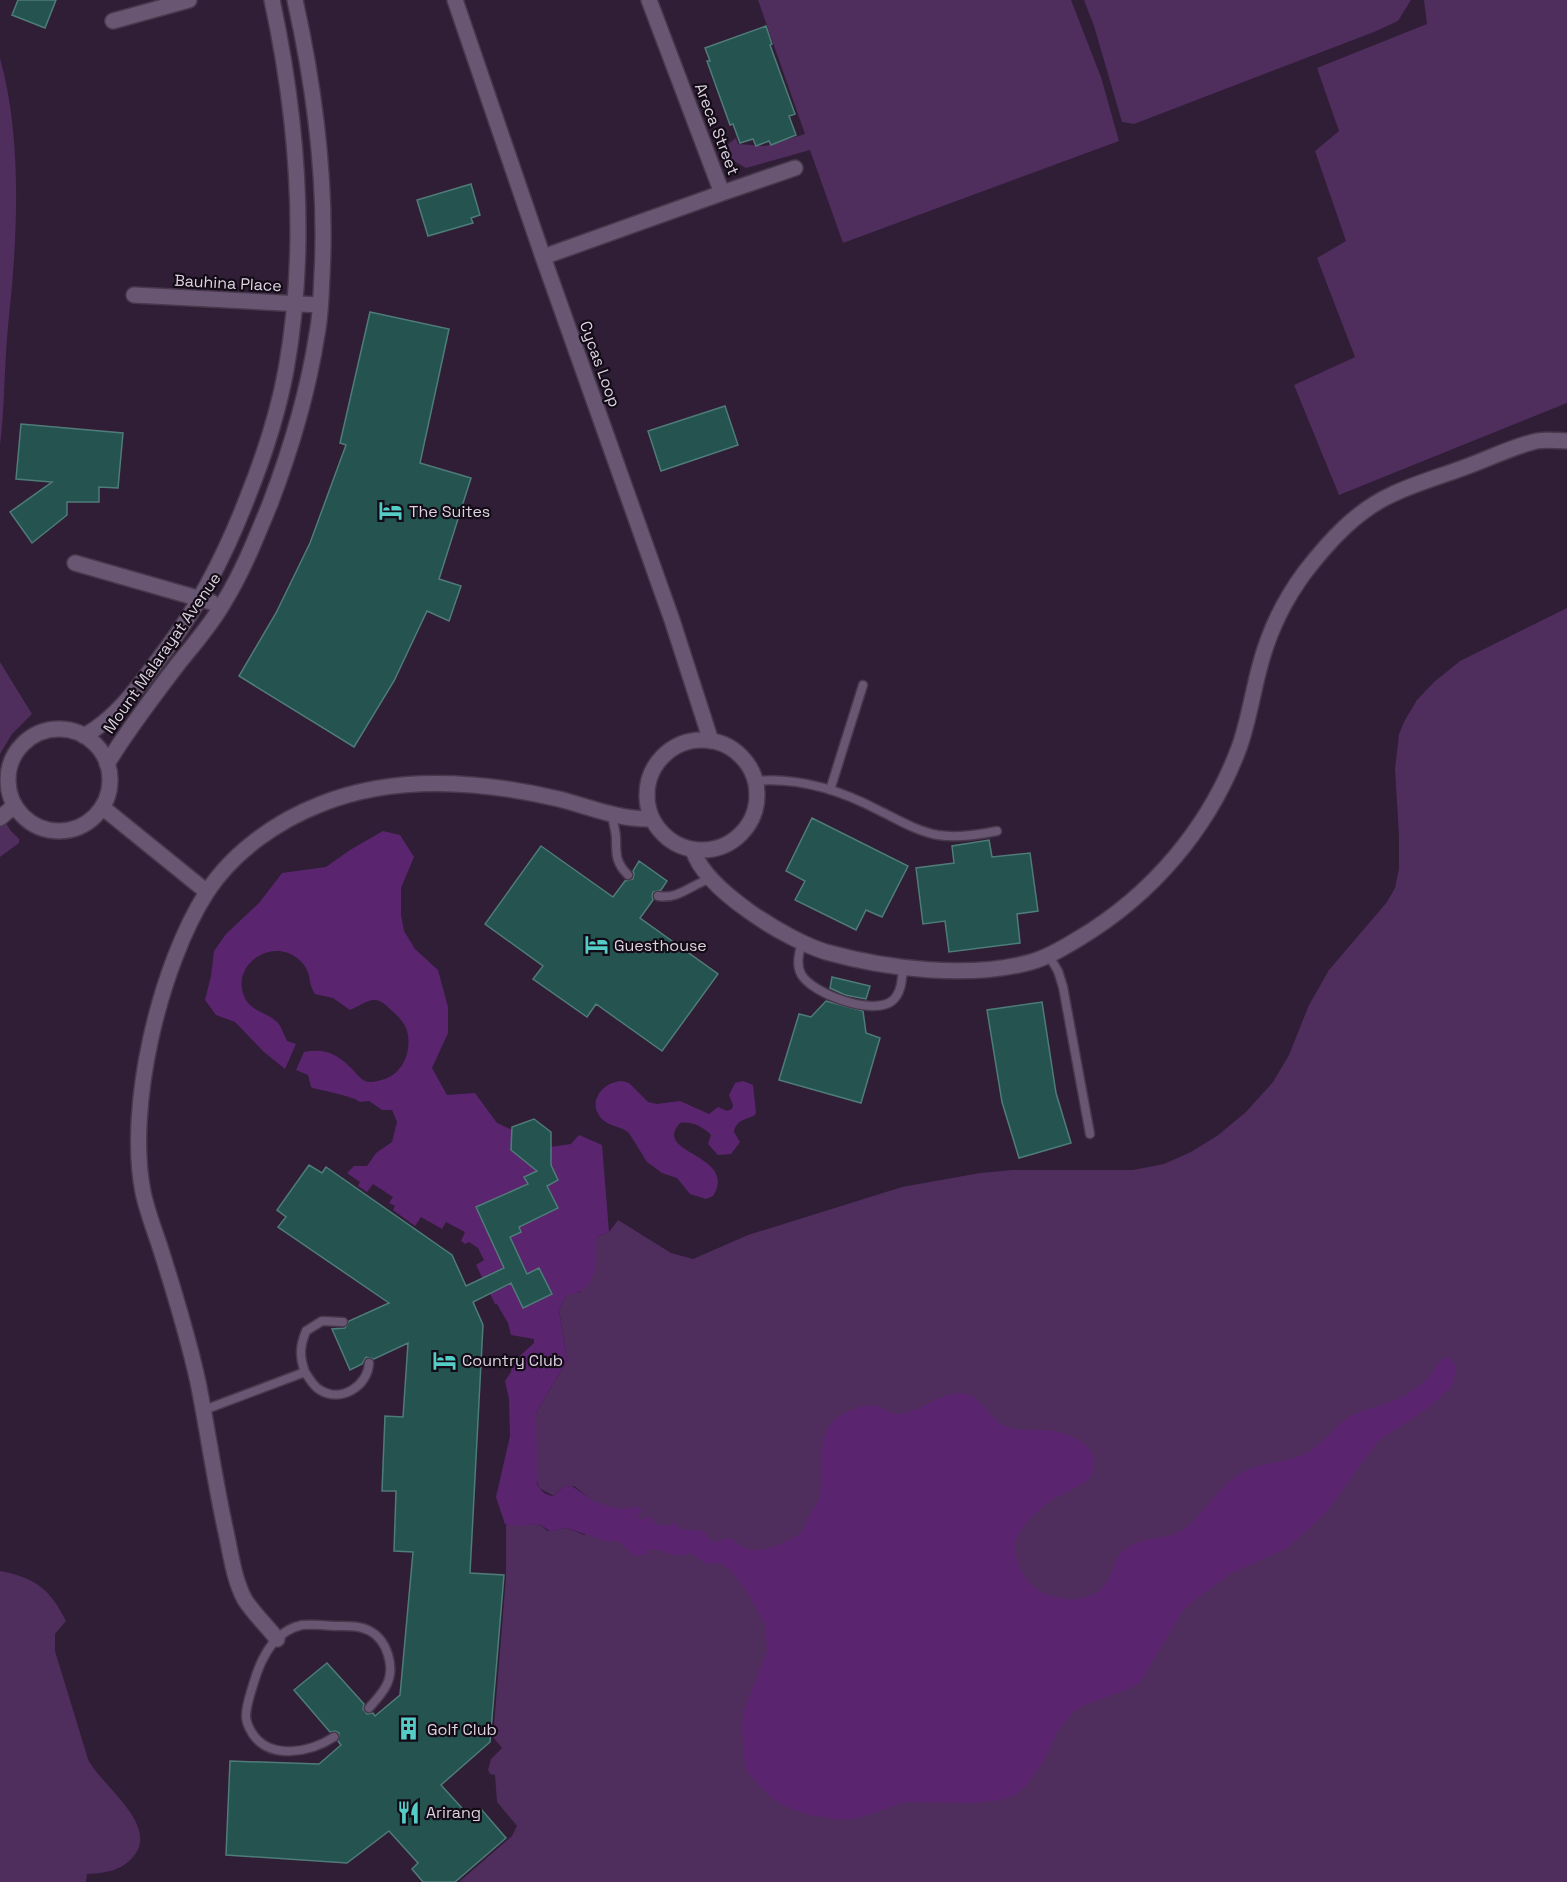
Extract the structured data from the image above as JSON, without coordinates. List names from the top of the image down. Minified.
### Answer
{"streets":{"street":["Areca Street","Bauhina Place","Cycas Loop","Mount Malarayat Avenue"]},"crossings":[["Areca Street","Cycas Loop"],["Bauhina Place","Mount Malarayat Avenue"]],"places":{"hotel":["The Suites","Guesthouse","Country Club"],"building":["Golf Club"],"restaurant":["Arirang"]}}
